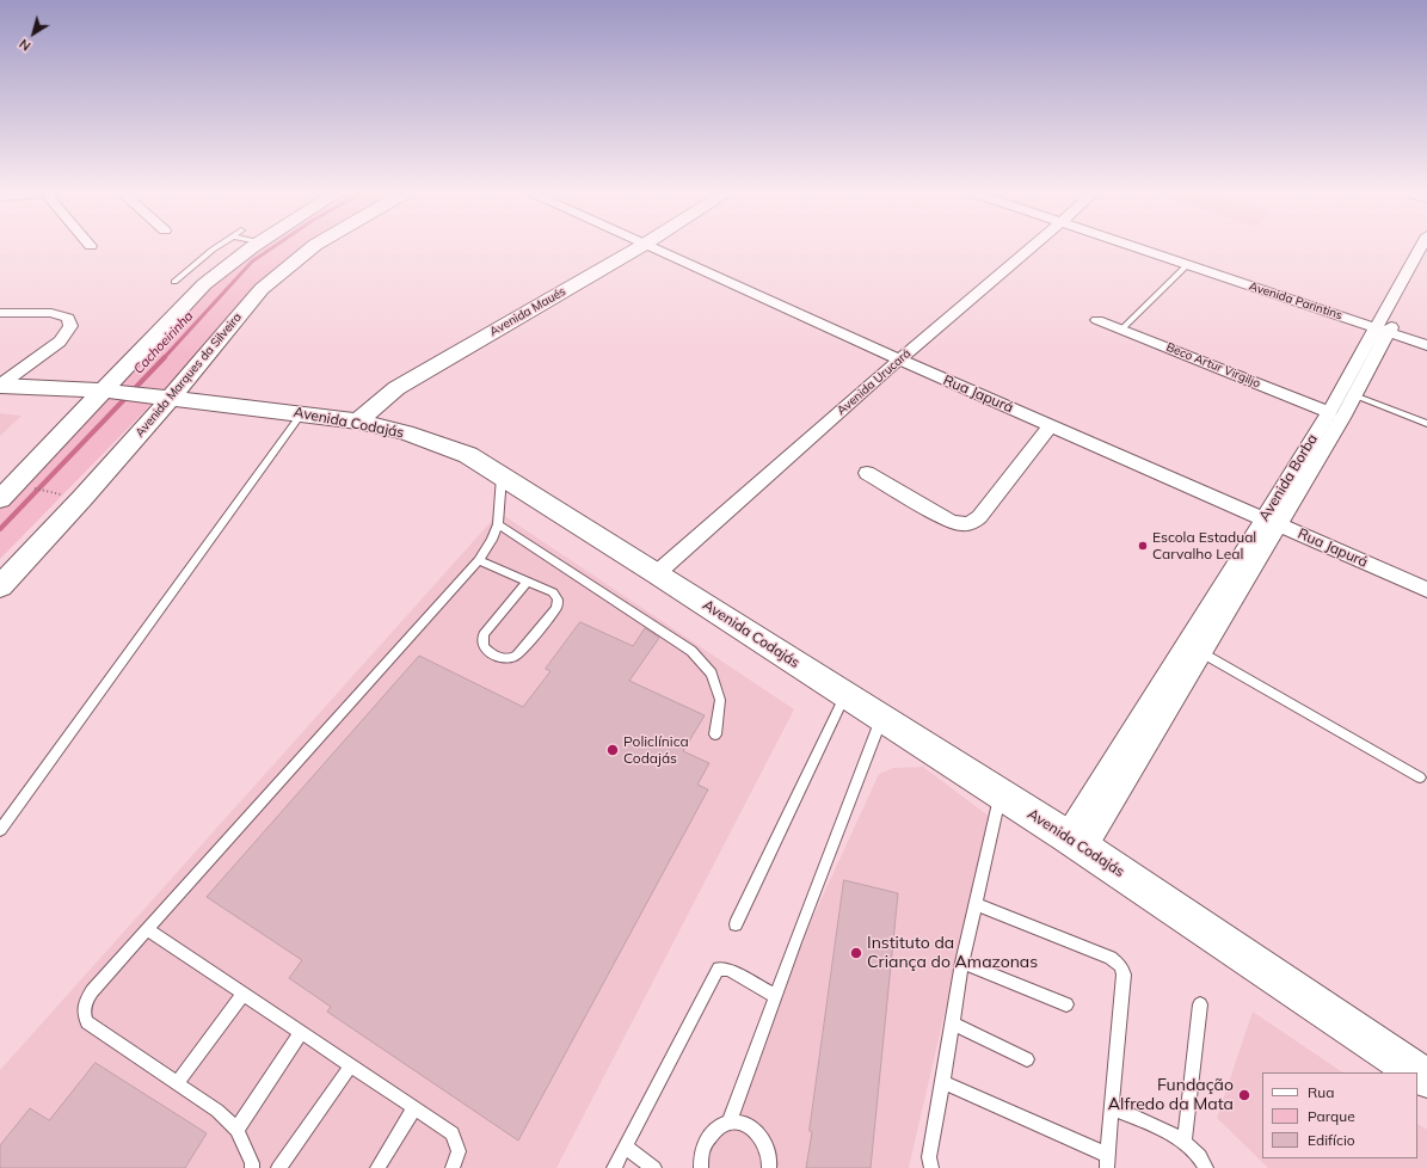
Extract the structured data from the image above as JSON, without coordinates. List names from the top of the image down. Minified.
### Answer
{"streets":{"street":["Avenida Parintins","Avenida Maués","Beco Artur Virgiljo","Avenida Marques da Silveira","Avenida Urucará","Rua Japurá","Avenida Codajás","Avenida Borba"]},"crossings":[["Avenida Parintins","Avenida Borba"],["Avenida Maués","Avenida Codajás"],["Beco Artur Virgiljo","Avenida Borba"],["Avenida Marques da Silveira","Avenida Codajás"],["Avenida Urucará","Rua Japurá"],["Avenida Urucará","Avenida Codajás"],["Rua Japurá","Avenida Borba"],["Avenida Codajás","Avenida Borba"]],"water":["Cachoeirinha"],"places":["Escola Estadual Carvalho Leal","Policlínica Codajás","Instituto da Criança do Amazonas","Fundação Alfredo da Mata"],"legend":["Rua","Parque","Edifício"],"north":"bottom left"}
